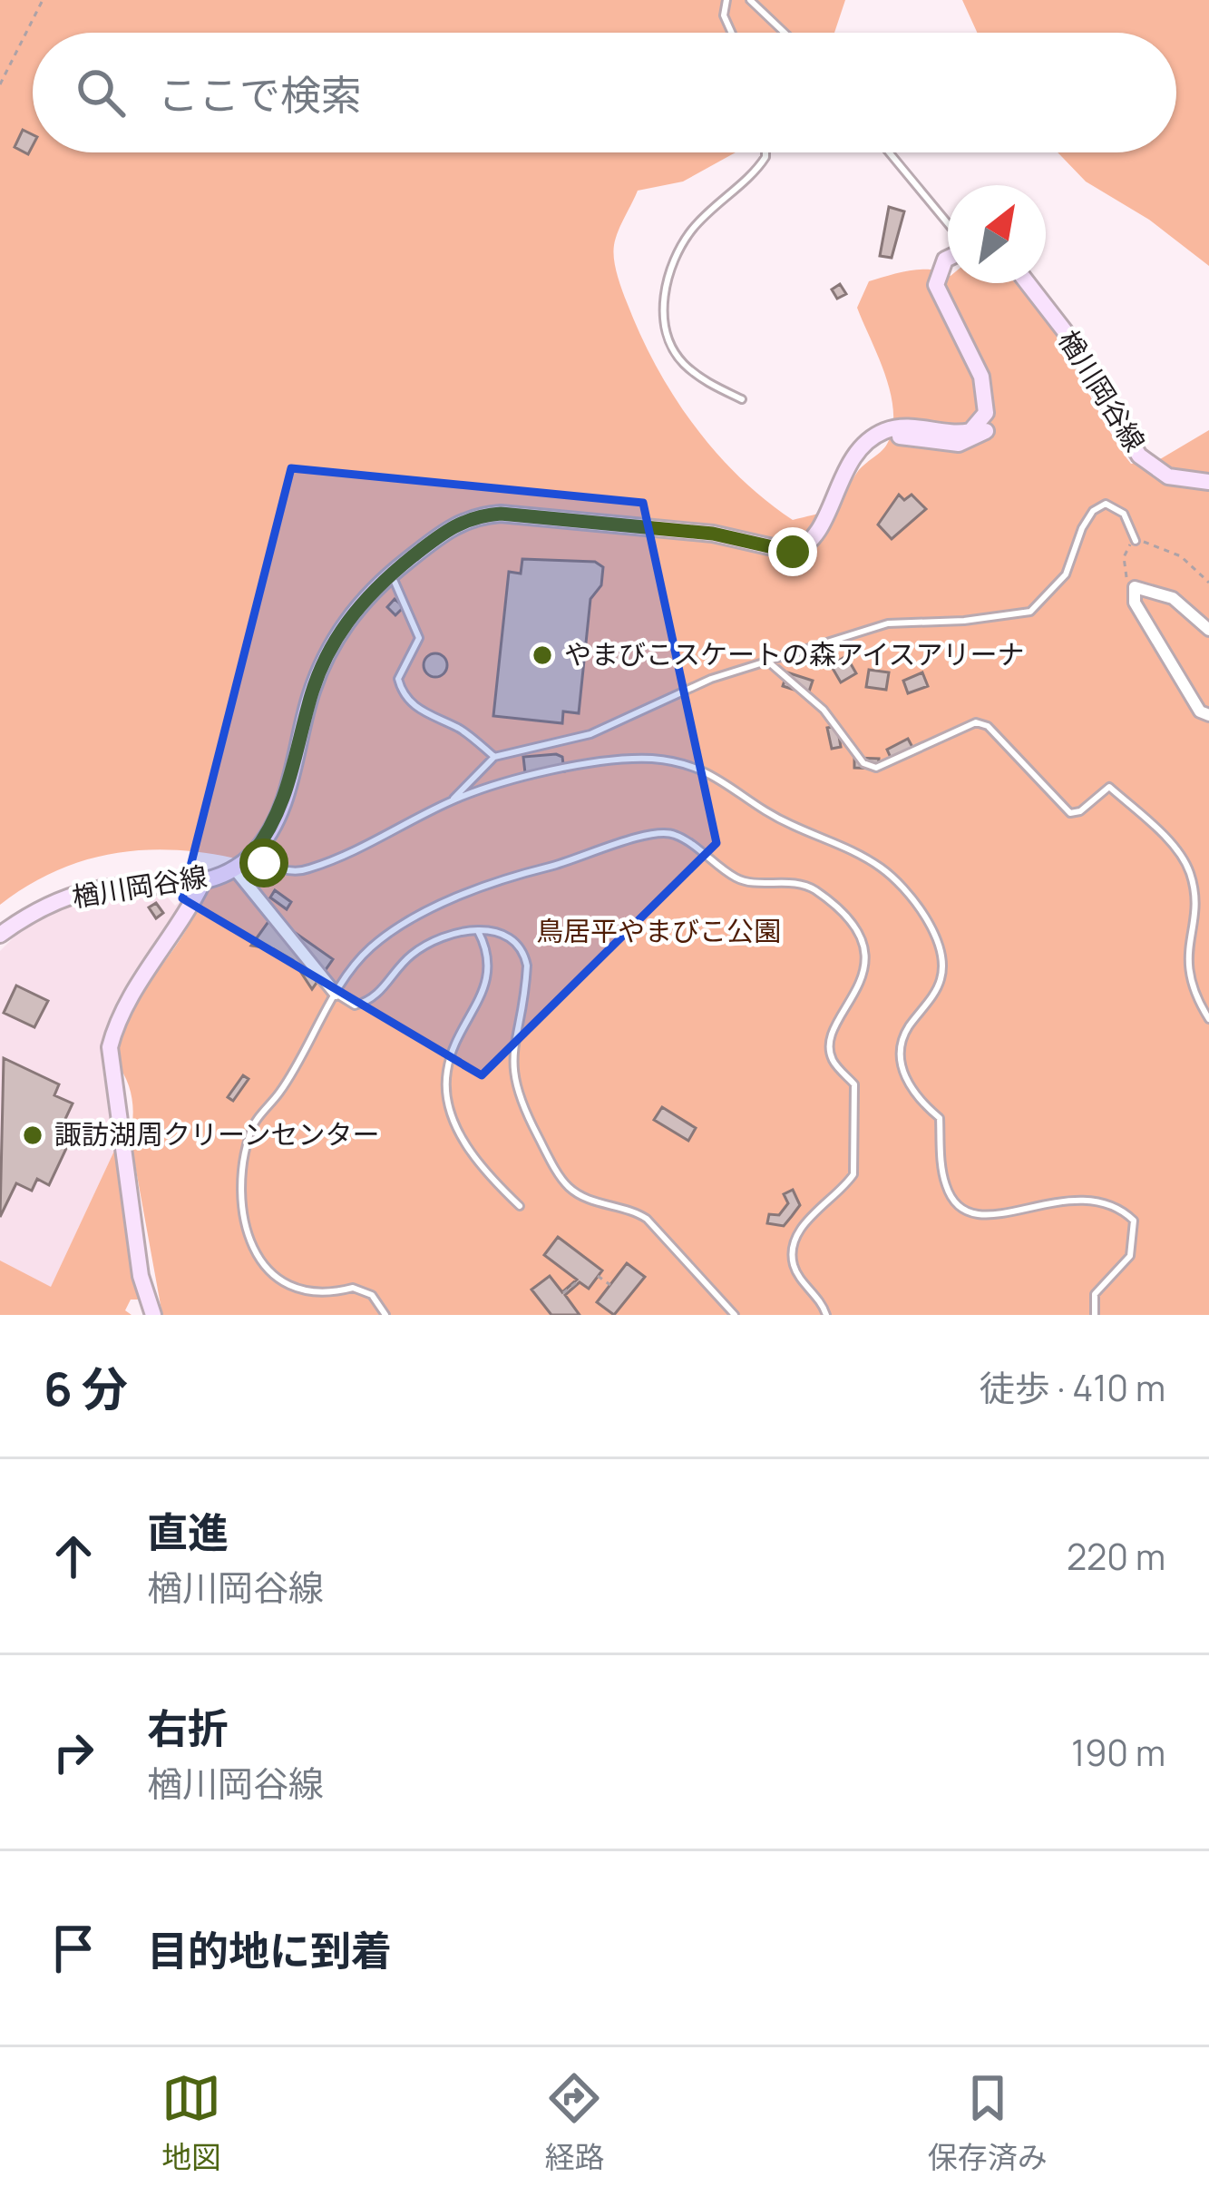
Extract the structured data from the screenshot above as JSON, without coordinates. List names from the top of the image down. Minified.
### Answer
{"streets":{"main road":["楢川岡谷線"]},"parks":["鳥居平やまびこ公園"],"places":["やまびこスケートの森アイスアリーナ","諏訪湖周クリーンセンター"],"north":"top right","page":{"search":"ここで検索","heading":["6 分","徒歩 · 410 m"],"list":[["直進","楢川岡谷線","220 m"],["右折","楢川岡谷線","190 m"],"目的地に到着"],"nav":["地図","経路","保存済み"]}}
